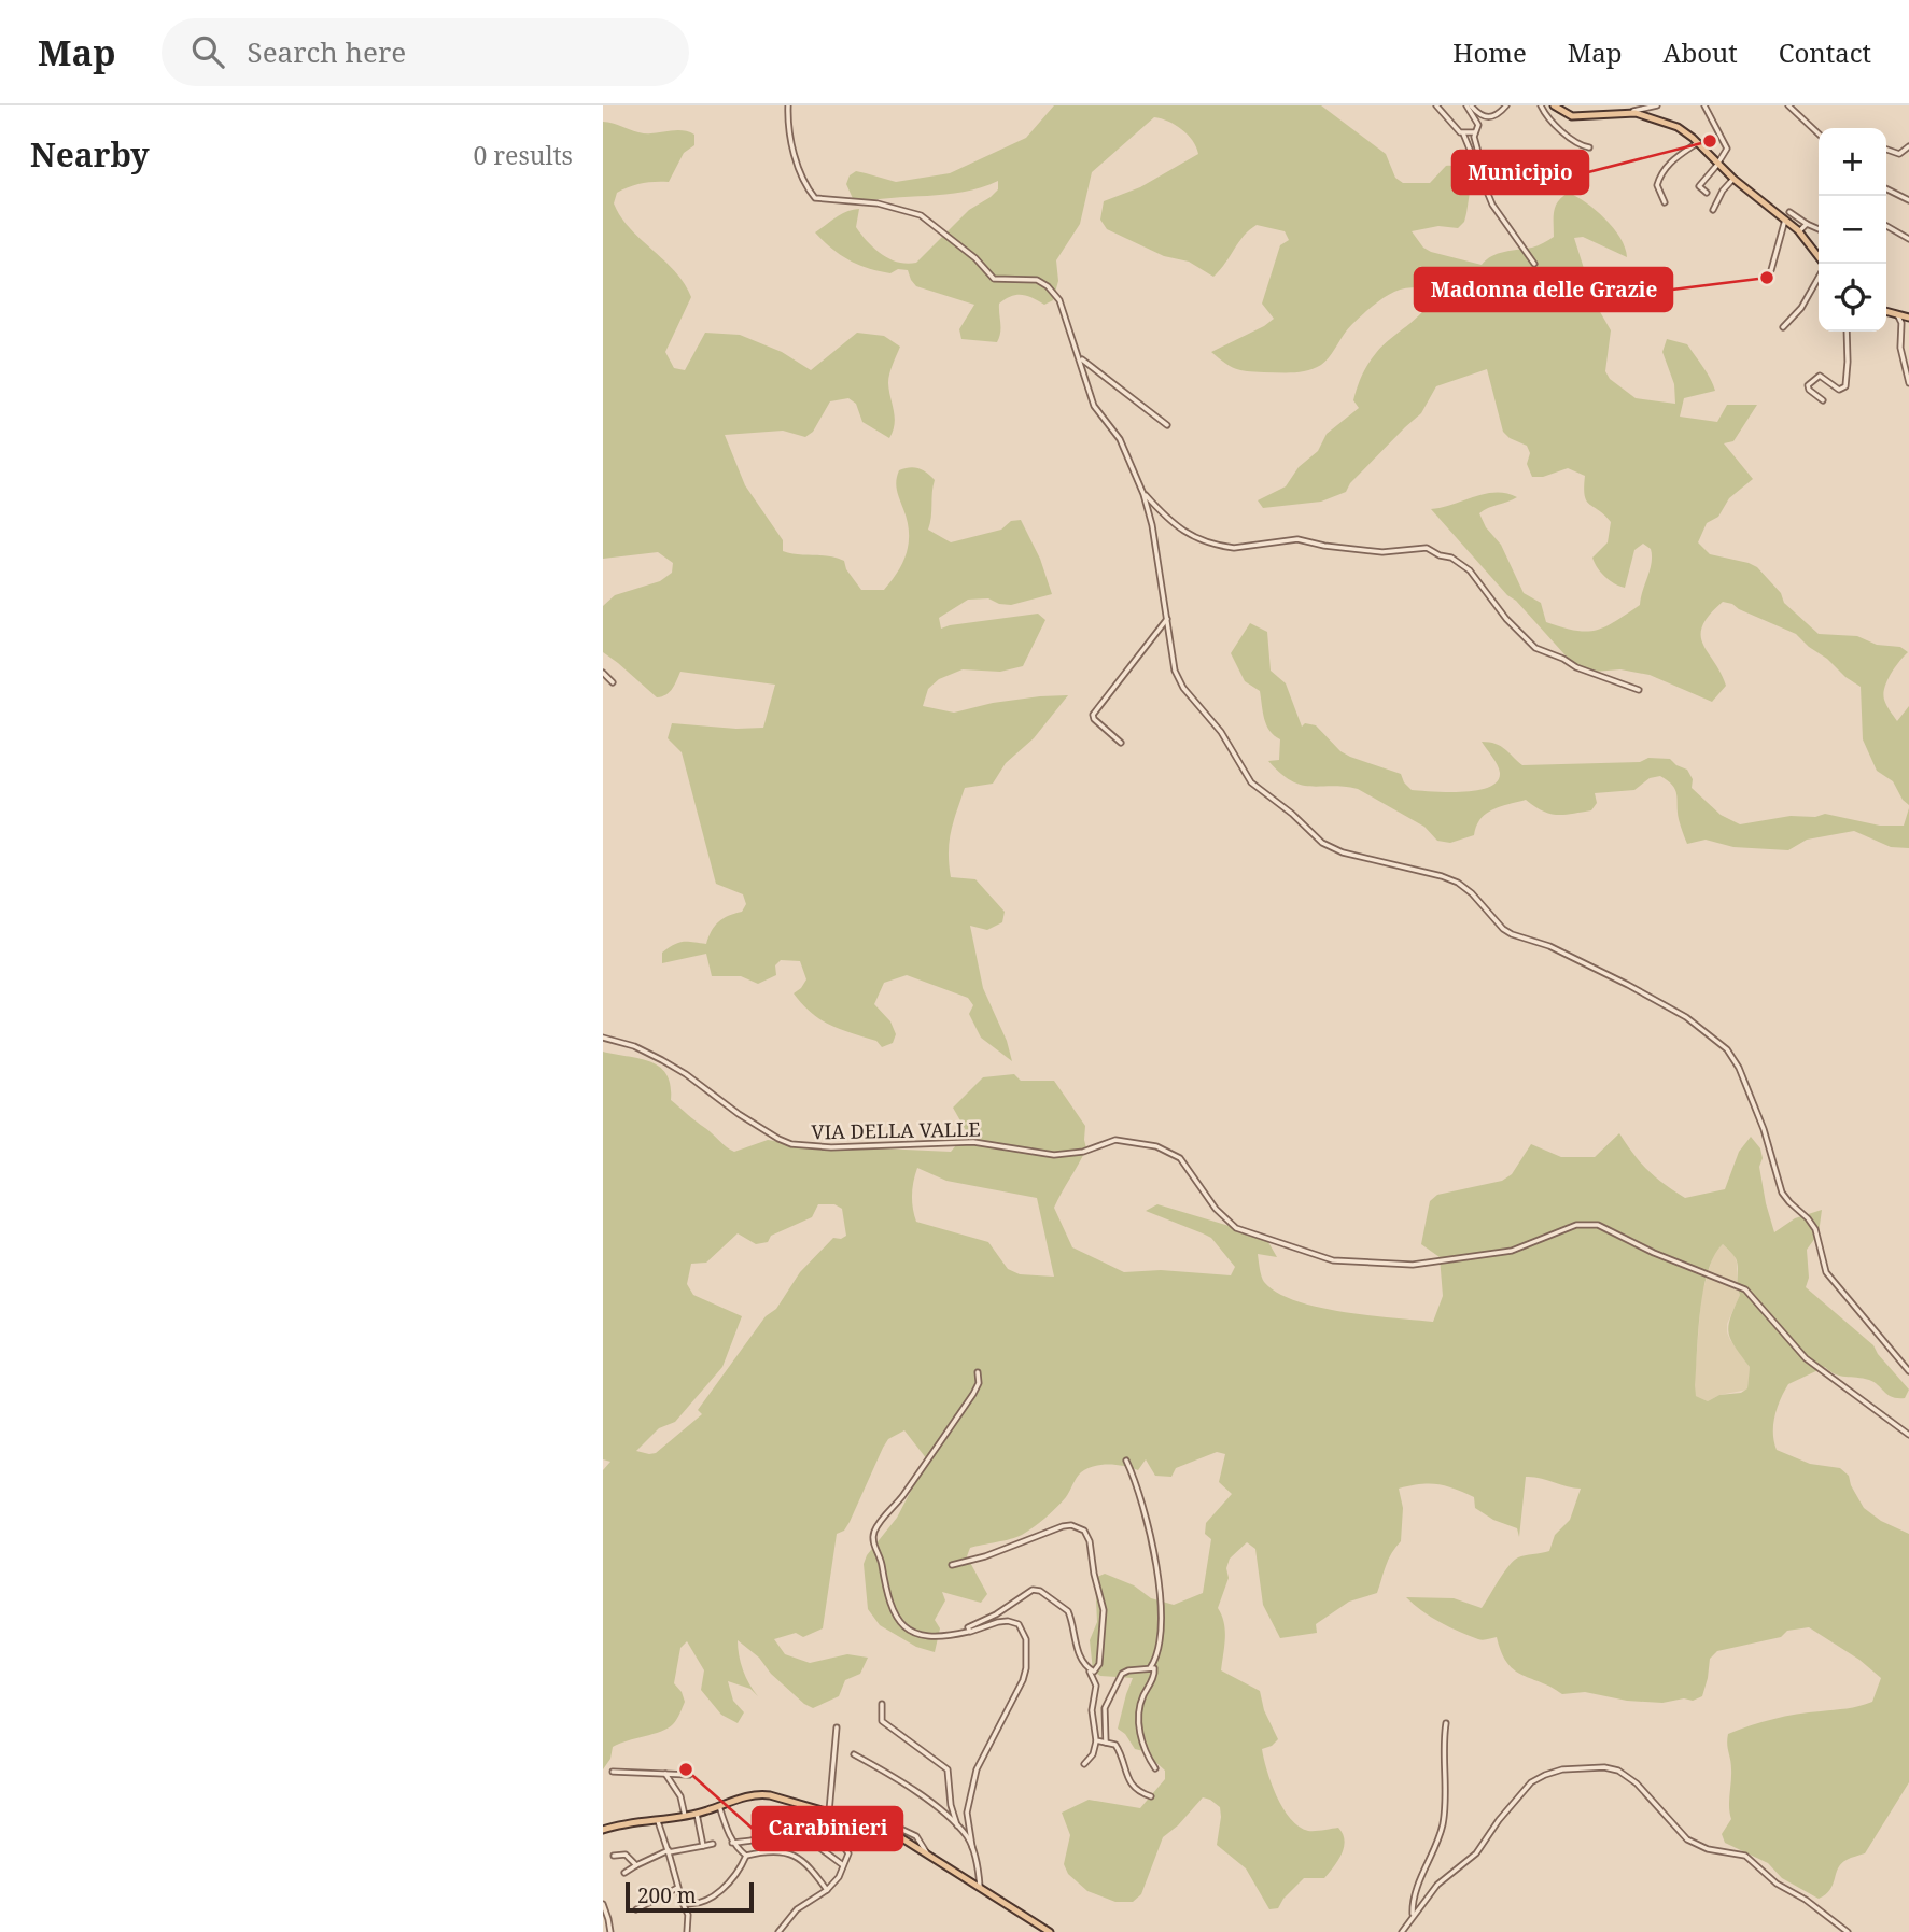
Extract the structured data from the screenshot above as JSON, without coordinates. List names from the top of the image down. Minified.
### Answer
{"streets":{"street":["VIA DELLA VALLE"]},"places":["Municipio","Madonna delle Grazie","Carabinieri"],"scale_bar":"200 m","page":{"header":"Map","search":"Search here","nav":["Home","Map","About","Contact"],"heading":["Nearby","0 results"],"map_buttons":["+","−"],"scale":"200 m"}}
